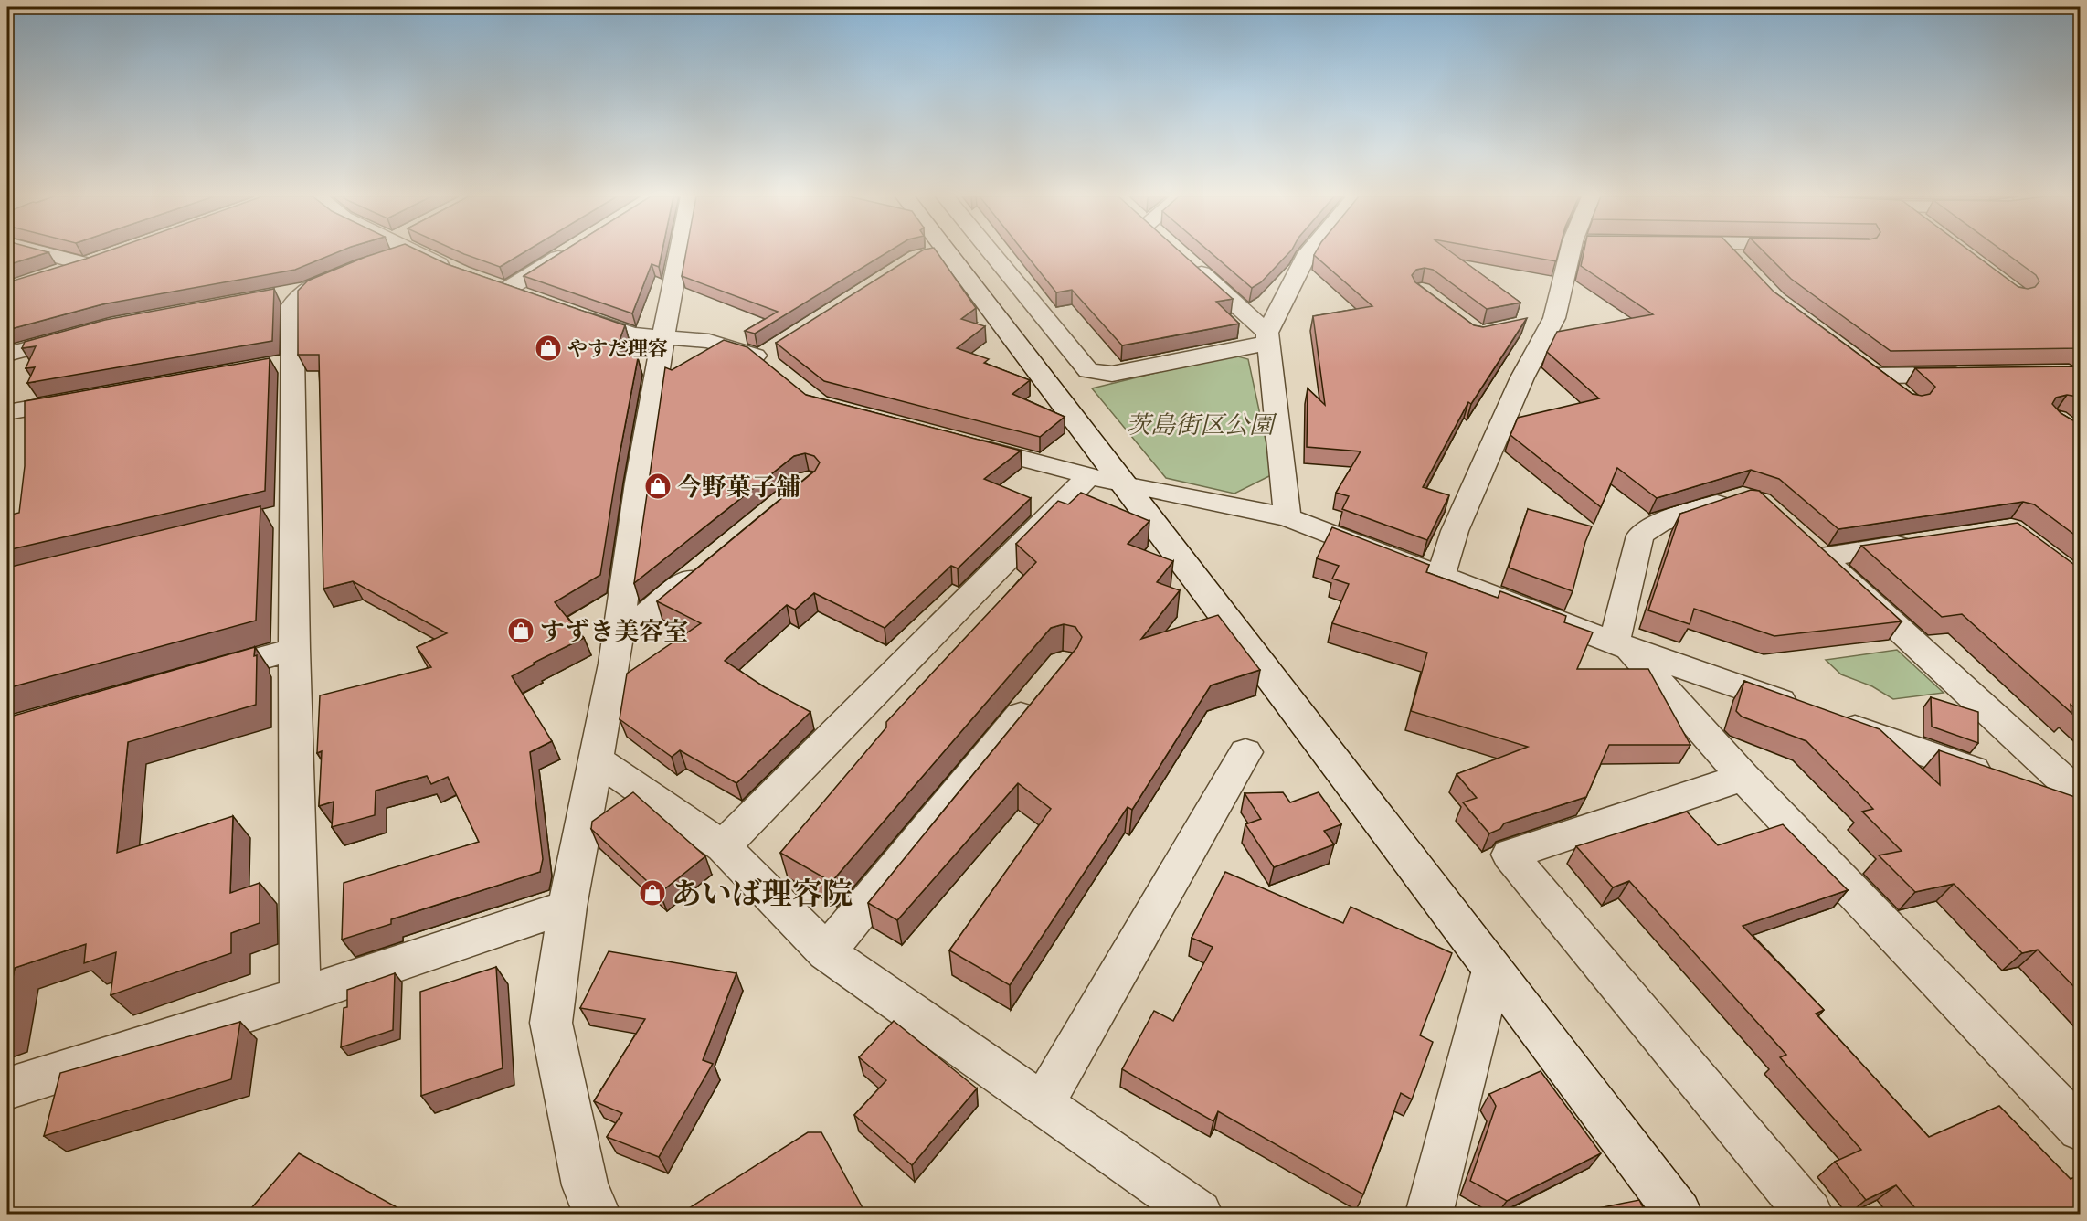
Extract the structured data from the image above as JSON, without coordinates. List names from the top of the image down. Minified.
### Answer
{"parks":["茨島街区公園"],"places":{"shop":["やすだ理容","今野菓子舗","すずき美容室","あいば理容院"]}}
